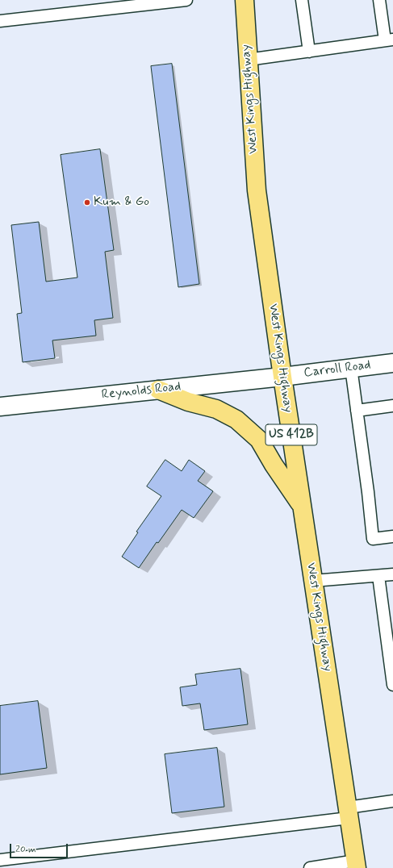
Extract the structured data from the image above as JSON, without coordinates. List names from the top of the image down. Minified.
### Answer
{"streets":{"main road":["West Kings Highway","US 412B"],"street":["Carroll Road","Reynolds Road"]},"crossings":[["West Kings Highway","Carroll Road"],["West Kings Highway","Reynolds Road"],["Carroll Road","Reynolds Road"]],"places":["Kum & Go"],"scale_bar":"20 m"}
